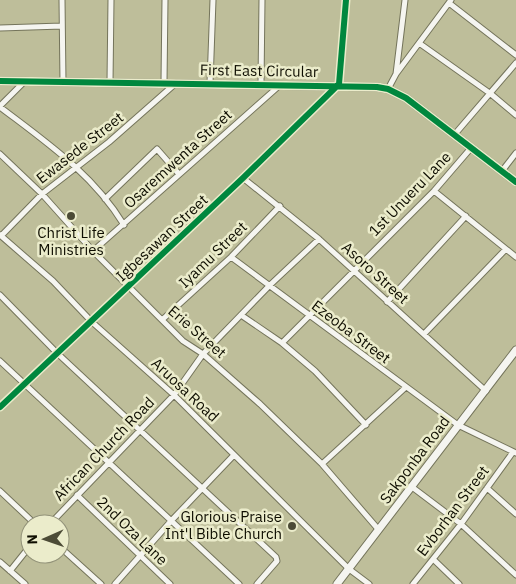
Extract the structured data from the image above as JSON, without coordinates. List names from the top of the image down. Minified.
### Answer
{"streets":{"street":["First East Circular","Ewasede Street","Osaremwenta Street","1st Unueru Lane","Igbesawan Street","Iyamu Street","Asoro Street","Erie Street","Ezeoba Street","Aruosa Road","African Church Road","Sakponba Road","Evborhan Street","2nd Oza Lane"]},"crossings":[["First East Circular","Ewasede Street"],["First East Circular","Osaremwenta Street"],["First East Circular","1st Unueru Lane"],["First East Circular","Igbesawan Street"],["Ewasede Street","Erie Street"],["Ewasede Street","Aruosa Road"],["Osaremwenta Street","Erie Street"],["1st Unueru Lane","Asoro Street"],["1st Unueru Lane","Ezeoba Street"],["Igbesawan Street","Asoro Street"],["Igbesawan Street","Erie Street"],["Igbesawan Street","Aruosa Road"],["Iyamu Street","Asoro Street"],["Iyamu Street","Erie Street"],["Iyamu Street","Ezeoba Street"],["Asoro Street","African Church Road"],["Asoro Street","Sakponba Road"],["Erie Street","African Church Road"],["Erie Street","Sakponba Road"],["Ezeoba Street","African Church Road"],["Ezeoba Street","Sakponba Road"],["Ezeoba Street","Evborhan Street"],["Aruosa Road","African Church Road"],["Aruosa Road","Sakponba Road"],["African Church Road","2nd Oza Lane"]],"places":["Christ Life Ministries","Glorious Praise Int'l Bible Church"],"north":"left"}
